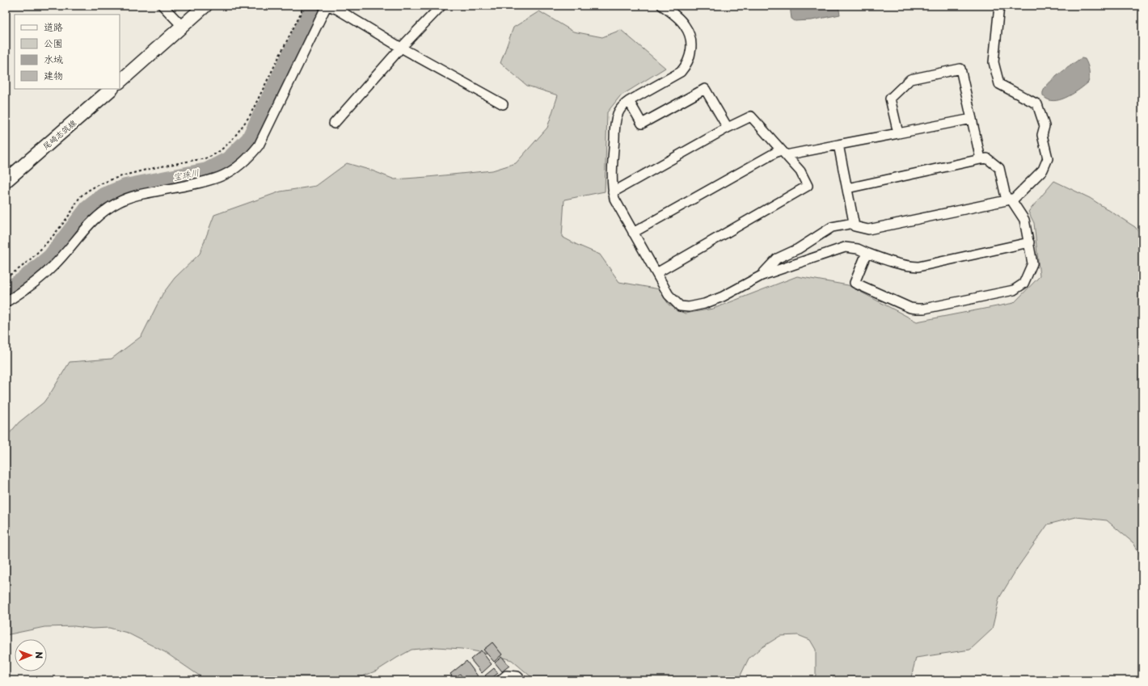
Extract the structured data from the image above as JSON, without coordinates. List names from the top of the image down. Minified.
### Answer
{"streets":{"main road":["尾崎志筑線"]},"water":["宝珠川"],"legend":["道路","公園","水域","建物"],"north":"right"}
